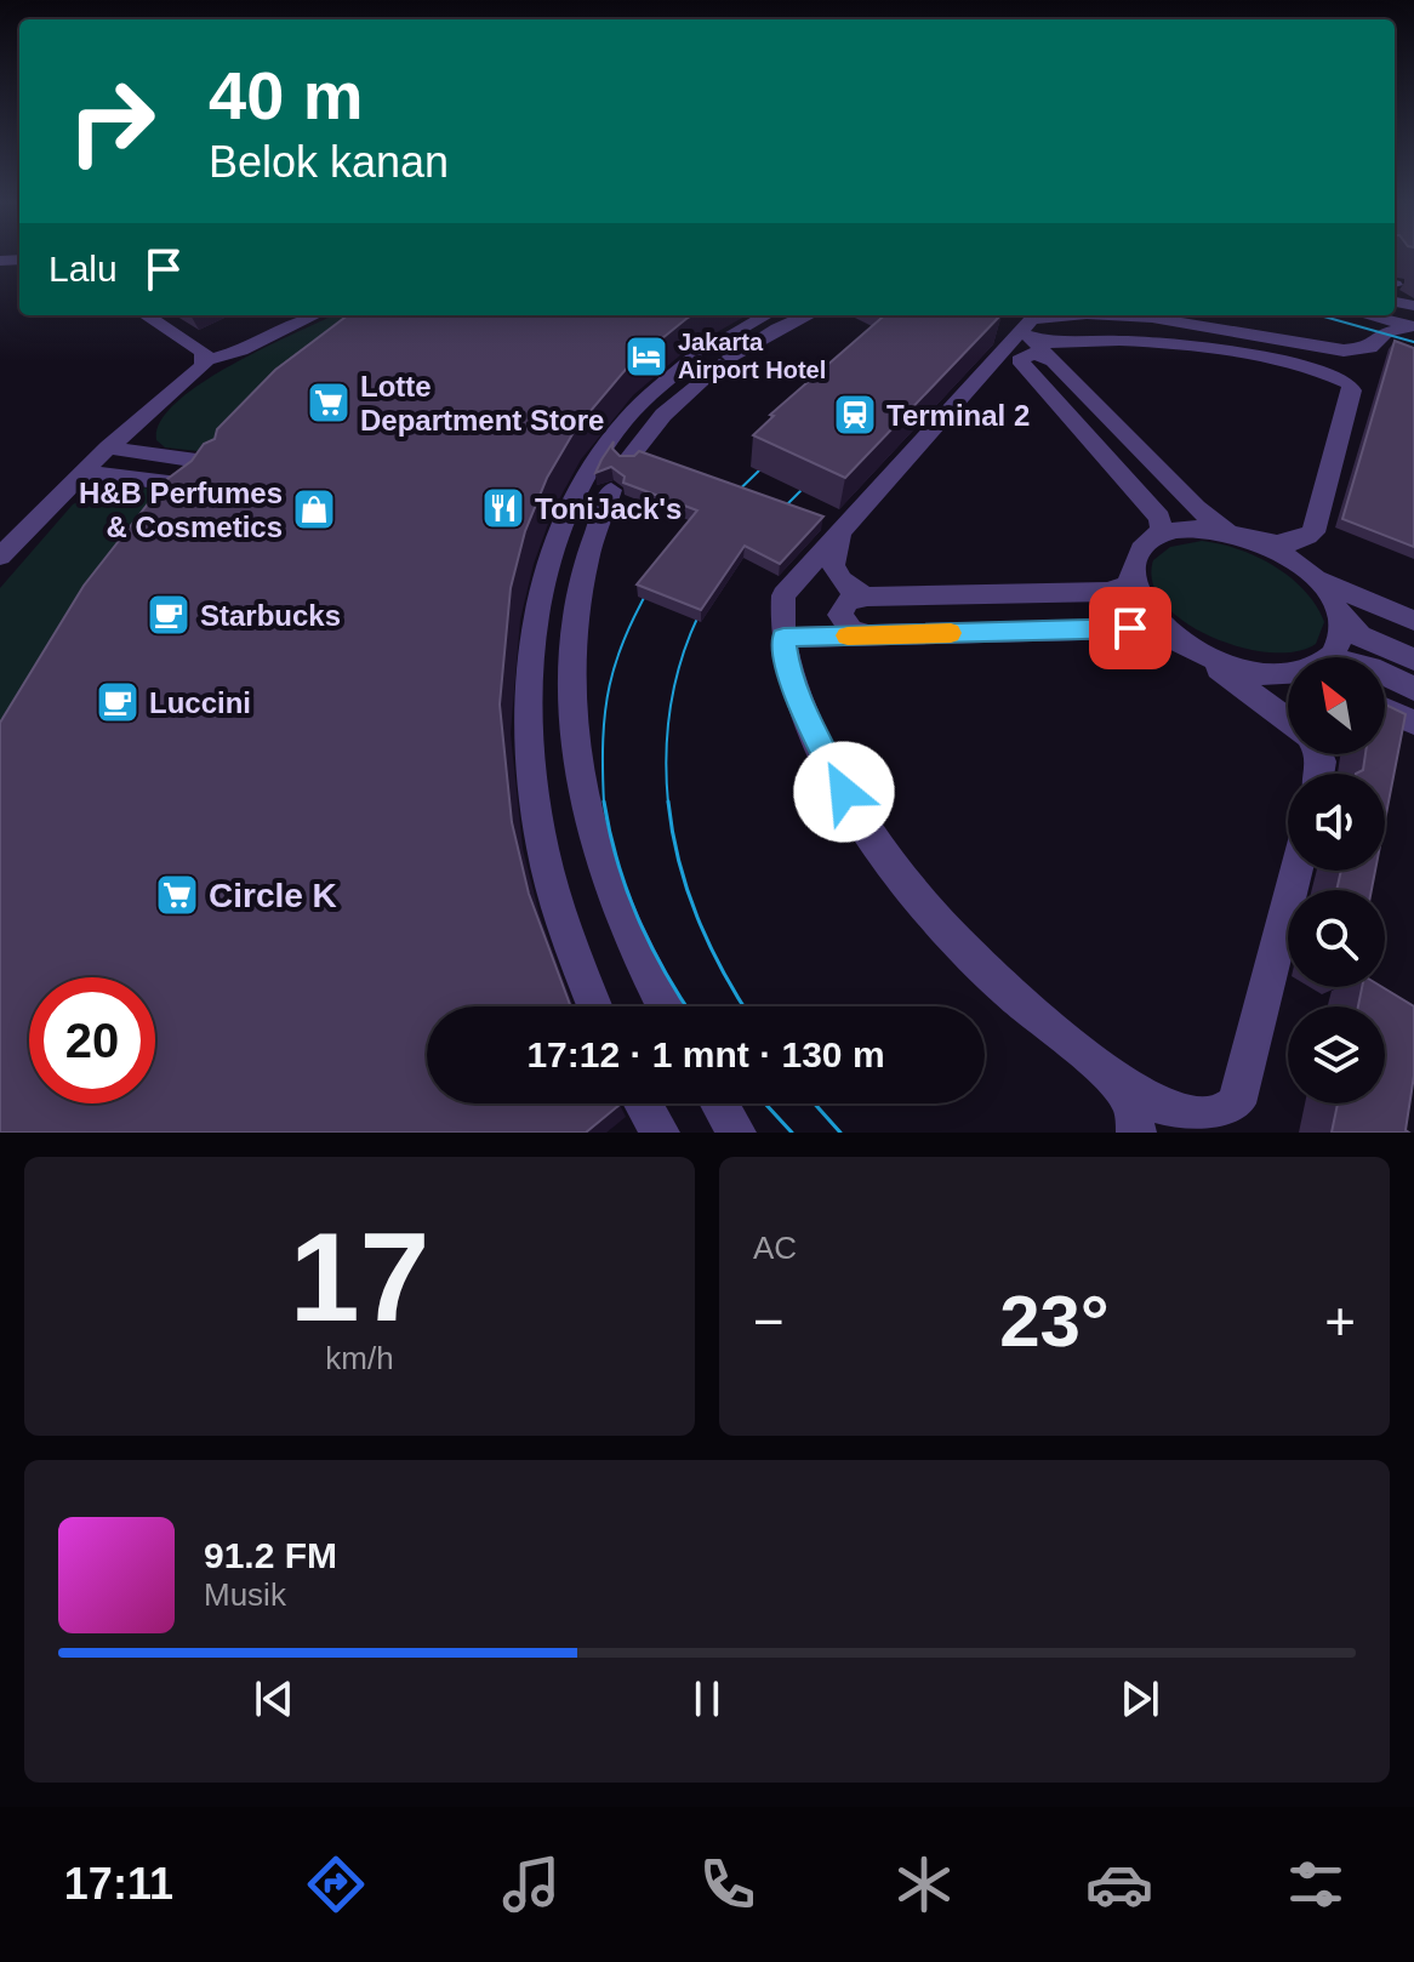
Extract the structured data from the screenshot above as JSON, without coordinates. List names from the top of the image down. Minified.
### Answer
{"places":{"hotel":["Jakarta Airport Hotel"],"supermarket":["Lotte Department Store","Circle K"],"station":["Terminal 2"],"restaurant":["ToniJack's"],"shop":["H&B Perfumes & Cosmetics"],"cafe":["Starbucks","Luccini"]},"north":"top left","page":{"turn":["40 m","Belok kanan"],"then":"Lalu","limit":"20","trip":"17:12 · 1 mnt · 130 m","tile":[["17","km/h"],"AC"],"heat":["−","23°","+"],"song":["91.2 FM","Musik"],"tabs":"17:11"}}
